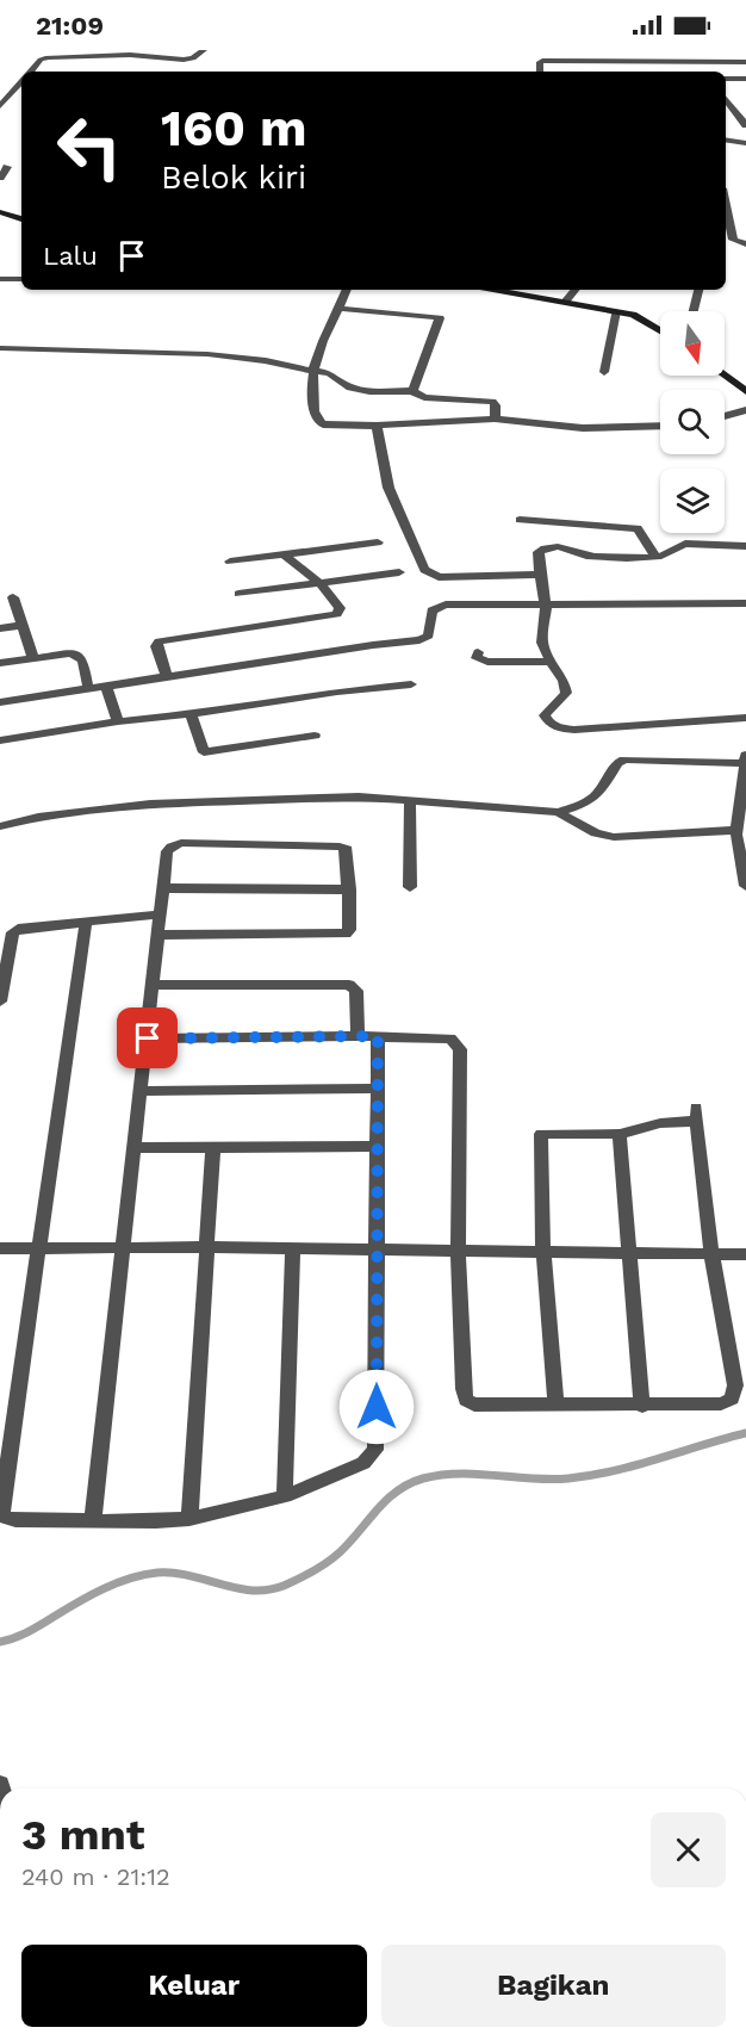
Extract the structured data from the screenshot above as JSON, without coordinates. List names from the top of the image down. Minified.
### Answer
{"north":"bottom","page":{"status":"21:09","turn":["160 m","Belok kiri"],"then":"Lalu","heading":["3 mnt","240 m · 21:12"],"buttons":["Keluar","Bagikan"]}}
